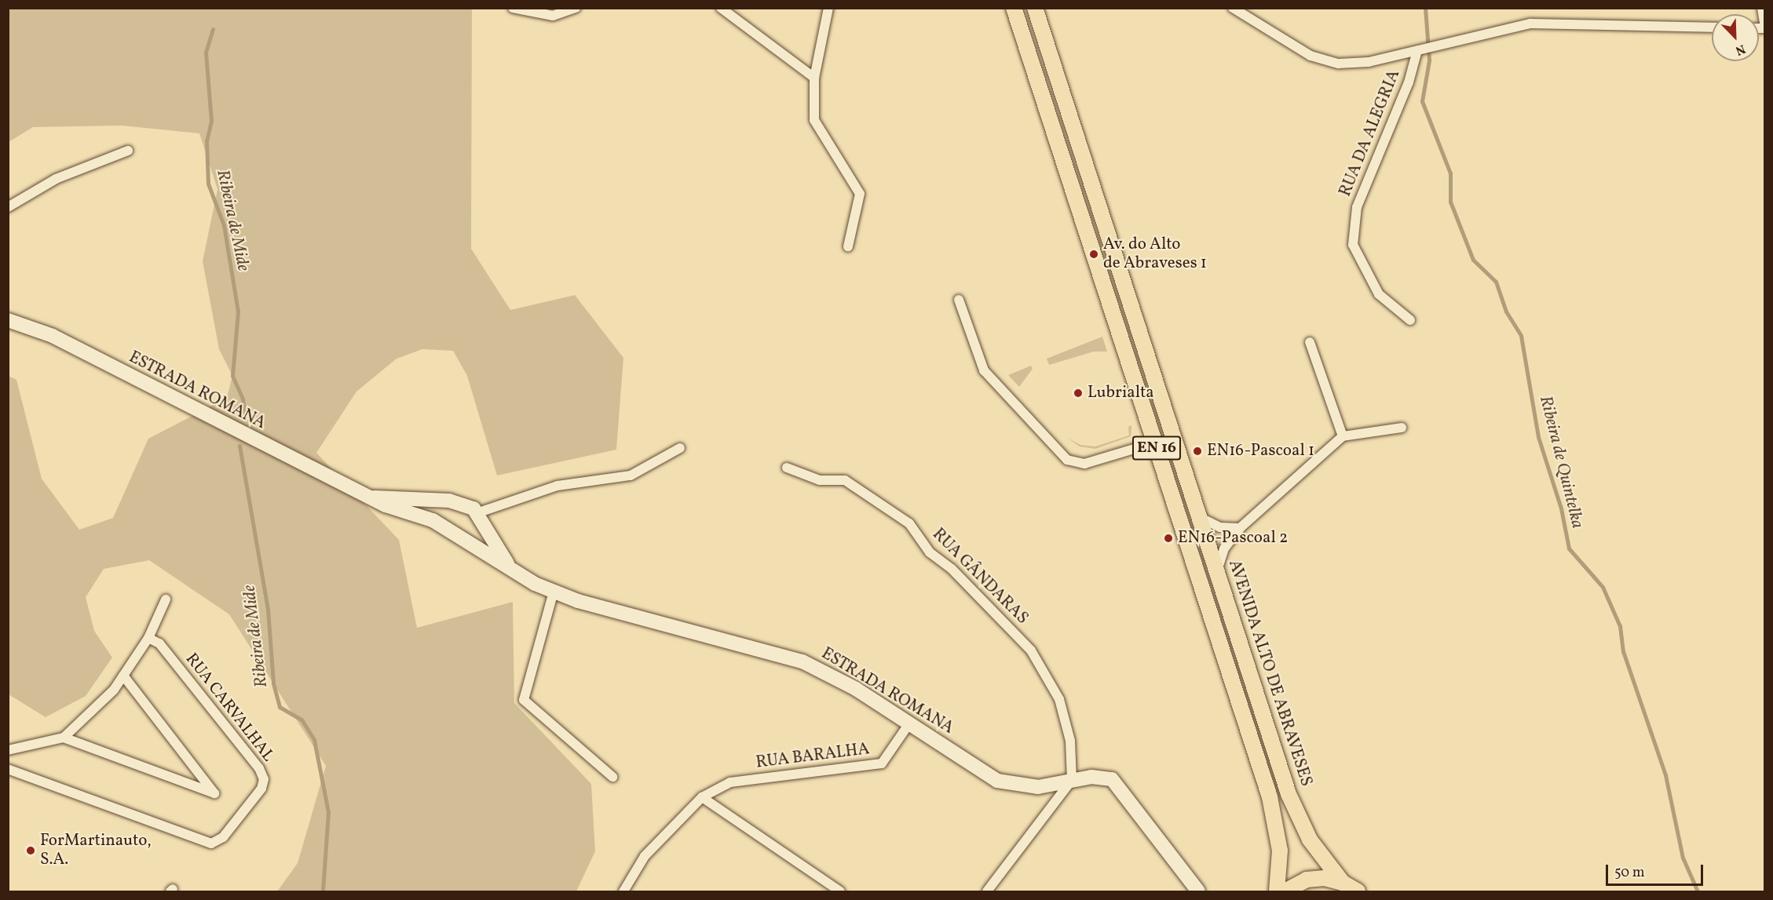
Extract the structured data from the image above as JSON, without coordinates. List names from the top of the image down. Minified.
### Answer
{"streets":{"main road":["EN 16","AVENIDA ALTO DE ABRAVESES"],"street":["RUA DA ALEGRIA","ESTRADA ROMANA","RUA GÂNDARAS","RUA CARVALHAL","RUA BARALHA"]},"crossings":[["ESTRADA ROMANA","RUA GÂNDARAS"],["ESTRADA ROMANA","RUA BARALHA"],["EN 16","AVENIDA ALTO DE ABRAVESES"]],"water":["Ribeira de Mide","Ribeira de Quintelka"],"places":["Av. do Alto de Abraveses 1","Lubrialta","EN16-Pascoal 1","EN16-Pascoal 2","ForMartinauto, S.A."],"scale_bar":"50 m","north":"bottom right"}
